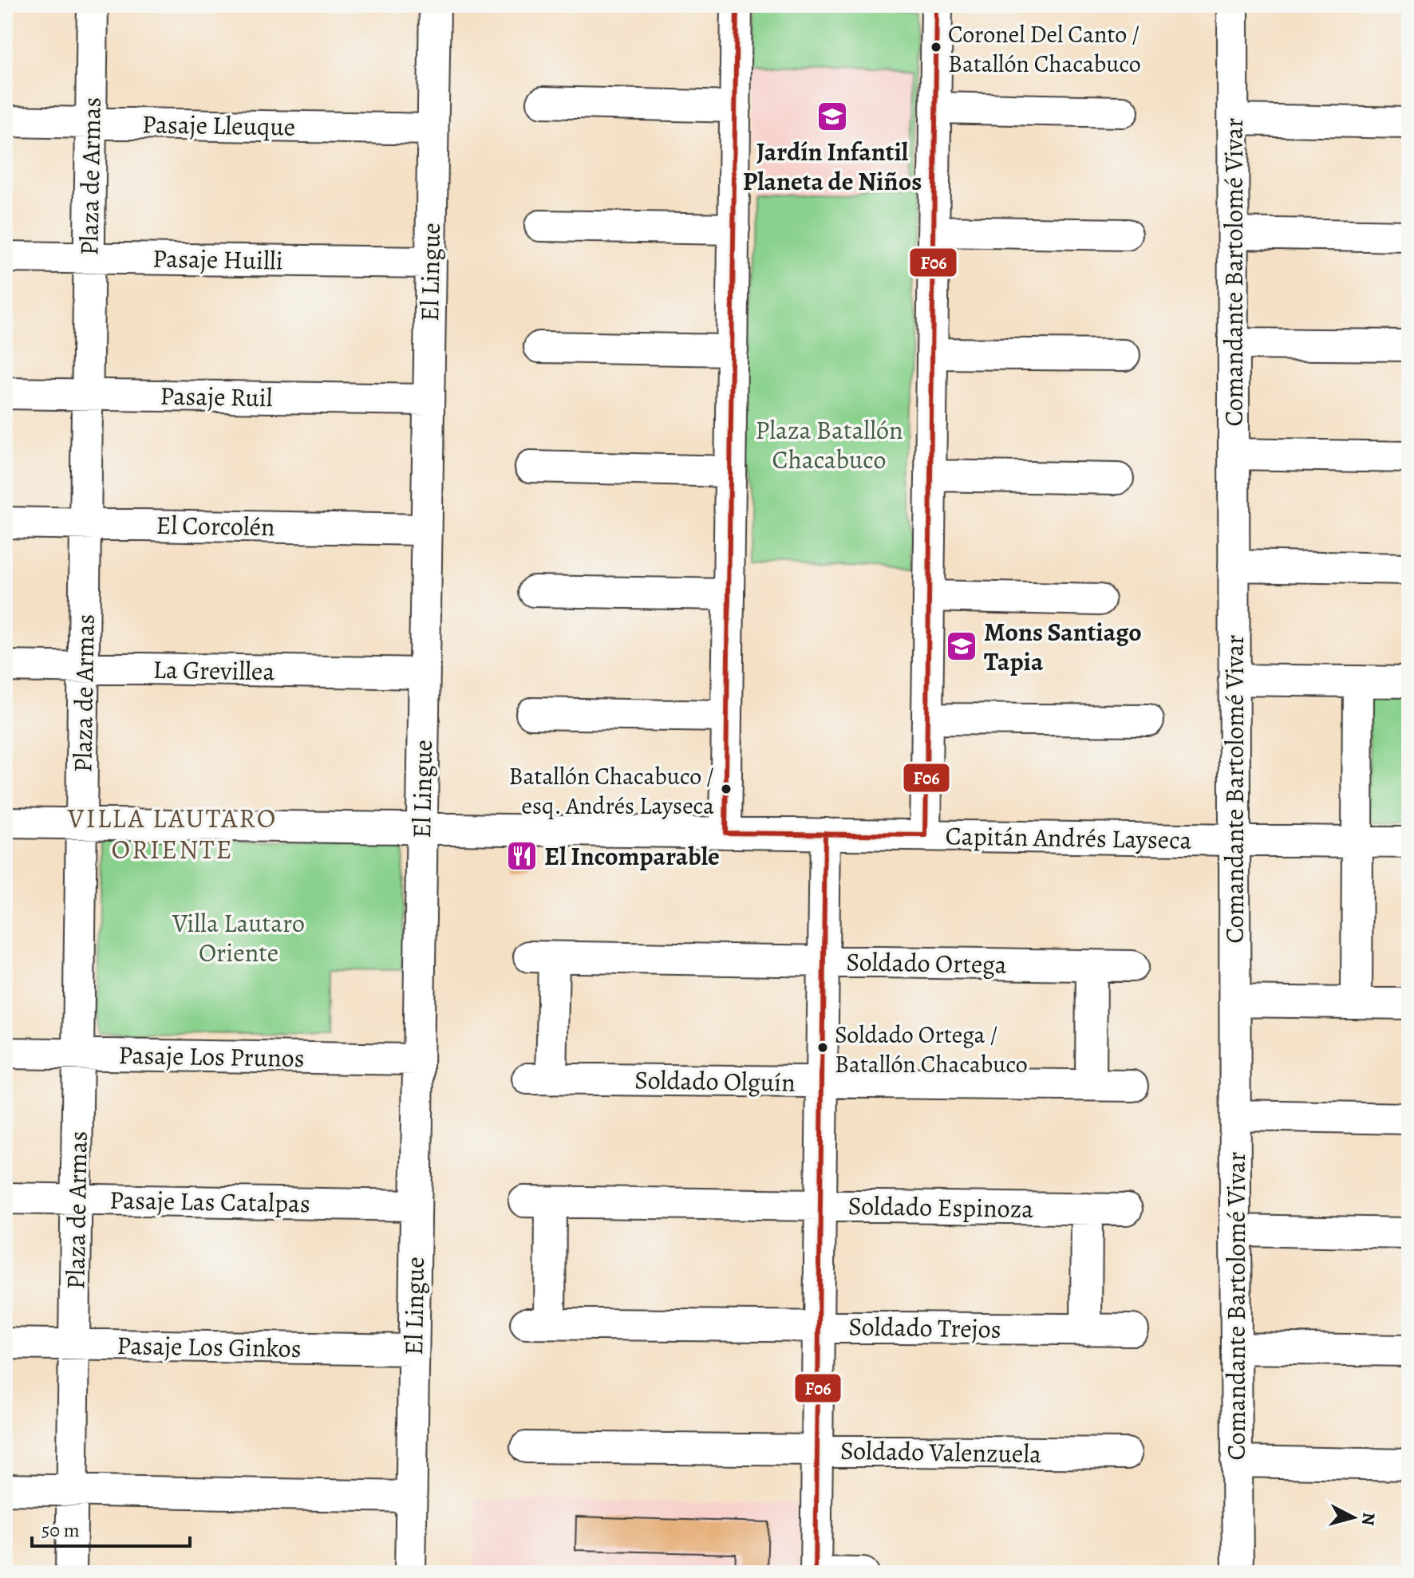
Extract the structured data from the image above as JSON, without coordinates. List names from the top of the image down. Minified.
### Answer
{"streets":{"street":["Pasaje Lleuque","Plaza de Armas","Pasaje Huilli","El Lingue","Comandante Bartolomé Vivar","Pasaje Ruil","El Corcolén","La Grevillea","Capitán Andrés Layseca","Soldado Ortega","Pasaje Los Prunos","Soldado Olguín","Pasaje Las Catalpas","Soldado Espinoza","Soldado Trejos","Pasaje Los Ginkos","Soldado Valenzuela"]},"crossings":[["Pasaje Lleuque","Plaza de Armas"],["Pasaje Lleuque","El Lingue"],["Plaza de Armas","Pasaje Huilli"],["Plaza de Armas","Pasaje Ruil"],["Plaza de Armas","El Corcolén"],["Plaza de Armas","La Grevillea"],["Plaza de Armas","Capitán Andrés Layseca"],["Plaza de Armas","Pasaje Los Prunos"],["Plaza de Armas","Pasaje Las Catalpas"],["Plaza de Armas","Pasaje Los Ginkos"],["Pasaje Huilli","El Lingue"],["El Lingue","Pasaje Ruil"],["El Lingue","El Corcolén"],["El Lingue","La Grevillea"],["El Lingue","Capitán Andrés Layseca"],["El Lingue","Pasaje Los Prunos"],["El Lingue","Pasaje Las Catalpas"],["El Lingue","Pasaje Los Ginkos"],["Comandante Bartolomé Vivar","Capitán Andrés Layseca"],["Soldado Ortega","Soldado Olguín"],["Soldado Espinoza","Soldado Trejos"]],"districts":["VILLA LAUTARO ORIENTE"],"parks":["Plaza Batallón Chacabuco","Villa Lautaro Oriente"],"places":{"other":["Coronel Del Canto / Batallón Chacabuco","Batallón Chacabuco / esq. Andrés Layseca","Soldado Ortega / Batallón Chacabuco"],"school or university":["Jardín Infantil Planeta de Niños","Mons Santiago Tapia"],"restaurant":["El Incomparable"]},"lines":["transit line F06"],"scale_bar":"50 m","north":"right"}
